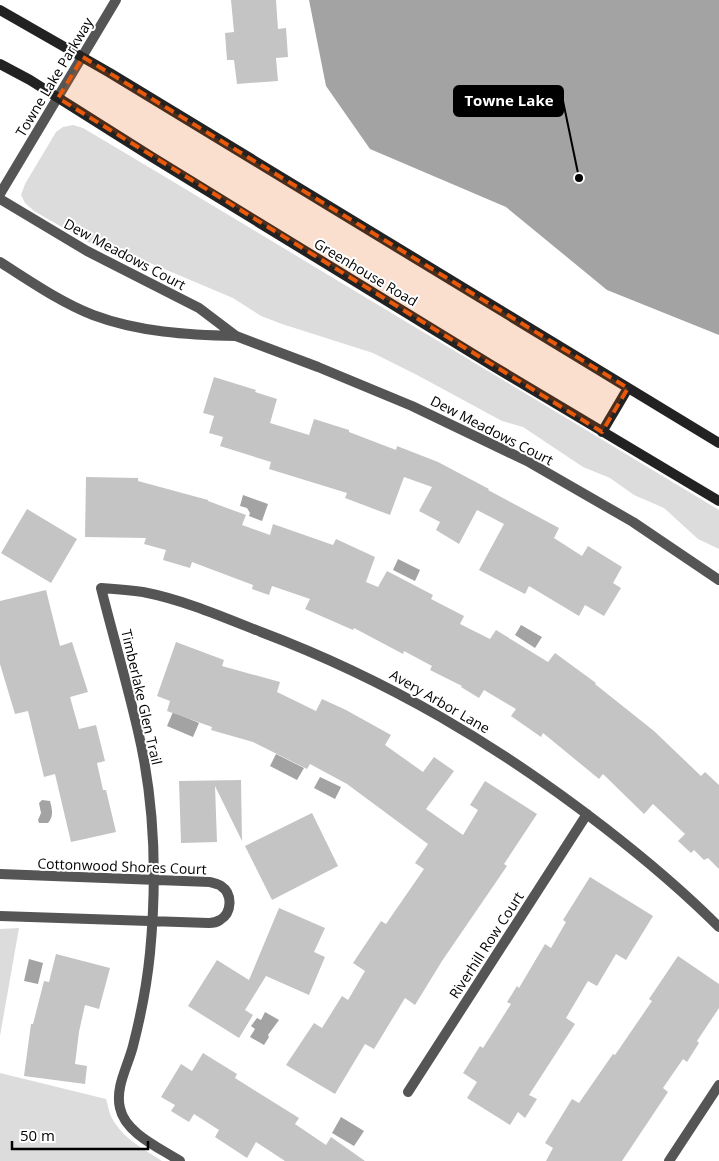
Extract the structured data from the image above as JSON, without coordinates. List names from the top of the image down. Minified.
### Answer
{"streets":{"main road":["Greenhouse Road"],"street":["Towne Lake Parkway","Dew Meadows Court","Timberlake Glen Trail","Avery Arbor Lane","Cottonwood Shores Court","Riverhill Row Court"]},"crossings":[["Towne Lake Parkway","Greenhouse Road"],["Timberlake Glen Trail","Avery Arbor Lane"],["Timberlake Glen Trail","Cottonwood Shores Court"],["Avery Arbor Lane","Riverhill Row Court"]],"places":["Towne Lake"],"scale_bar":"50 m"}
